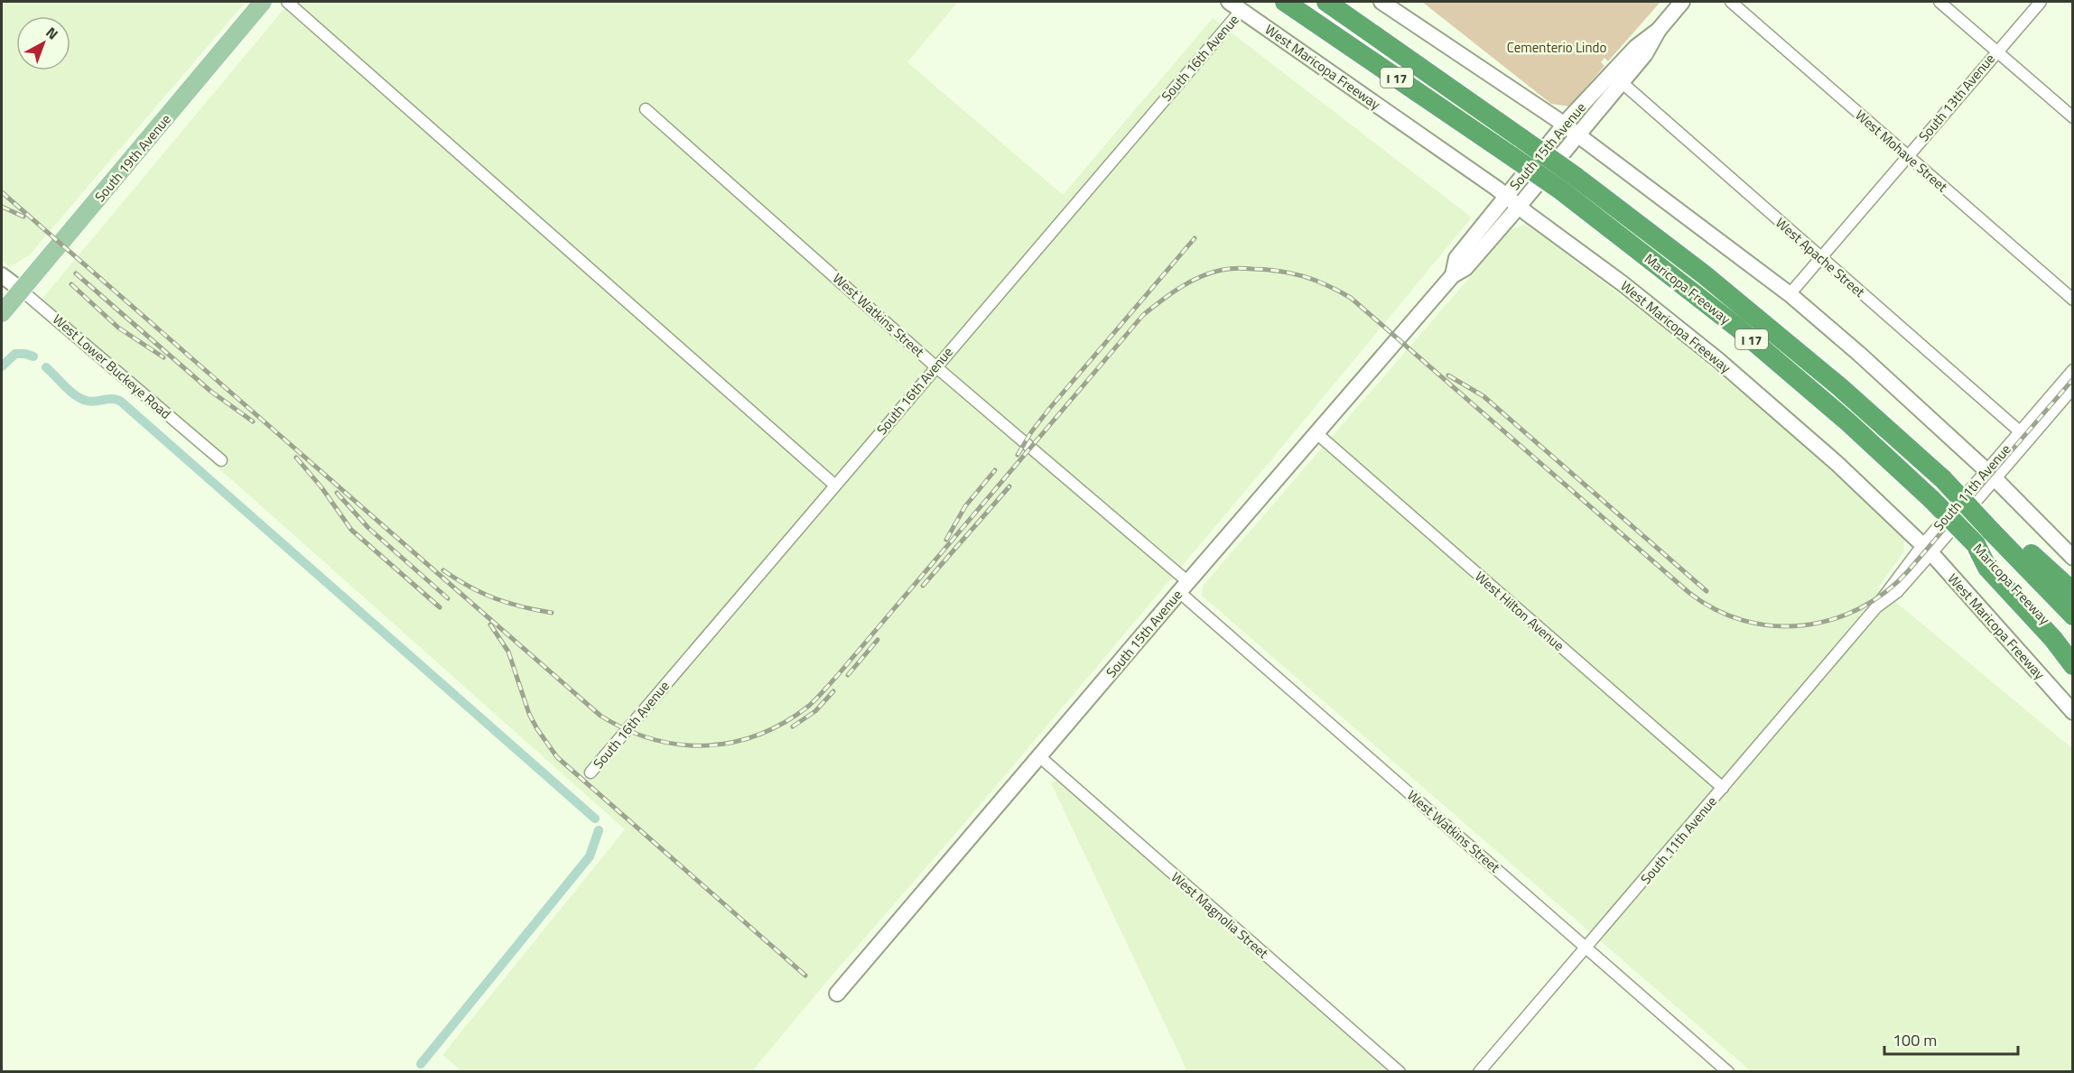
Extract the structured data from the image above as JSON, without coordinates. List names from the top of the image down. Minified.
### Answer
{"streets":{"highway":["I 17","Maricopa Freeway"],"main road":["West Maricopa Freeway","South 15th Avenue","South 19th Avenue","West Lower Buckeye Road"],"street":["South 16th Avenue","South 13th Avenue","West Mohave Street","West Apache Street","West Watkins Street","South 11th Avenue","West Hilton Avenue","West Magnolia Street"]},"crossings":[["South 16th Avenue","West Maricopa Freeway"],["South 16th Avenue","West Watkins Street"],["West Maricopa Freeway","South 15th Avenue"],["West Maricopa Freeway","South 11th Avenue"],["South 13th Avenue","West Mohave Street"],["South 13th Avenue","West Apache Street"],["South 15th Avenue","West Apache Street"],["South 15th Avenue","West Watkins Street"],["South 15th Avenue","West Hilton Avenue"],["South 15th Avenue","West Magnolia Street"],["South 19th Avenue","West Lower Buckeye Road"],["West Apache Street","South 11th Avenue"],["West Watkins Street","South 11th Avenue"],["South 11th Avenue","West Hilton Avenue"]],"parks":["Cementerio Lindo"],"scale_bar":"100 m","north":"top right"}
